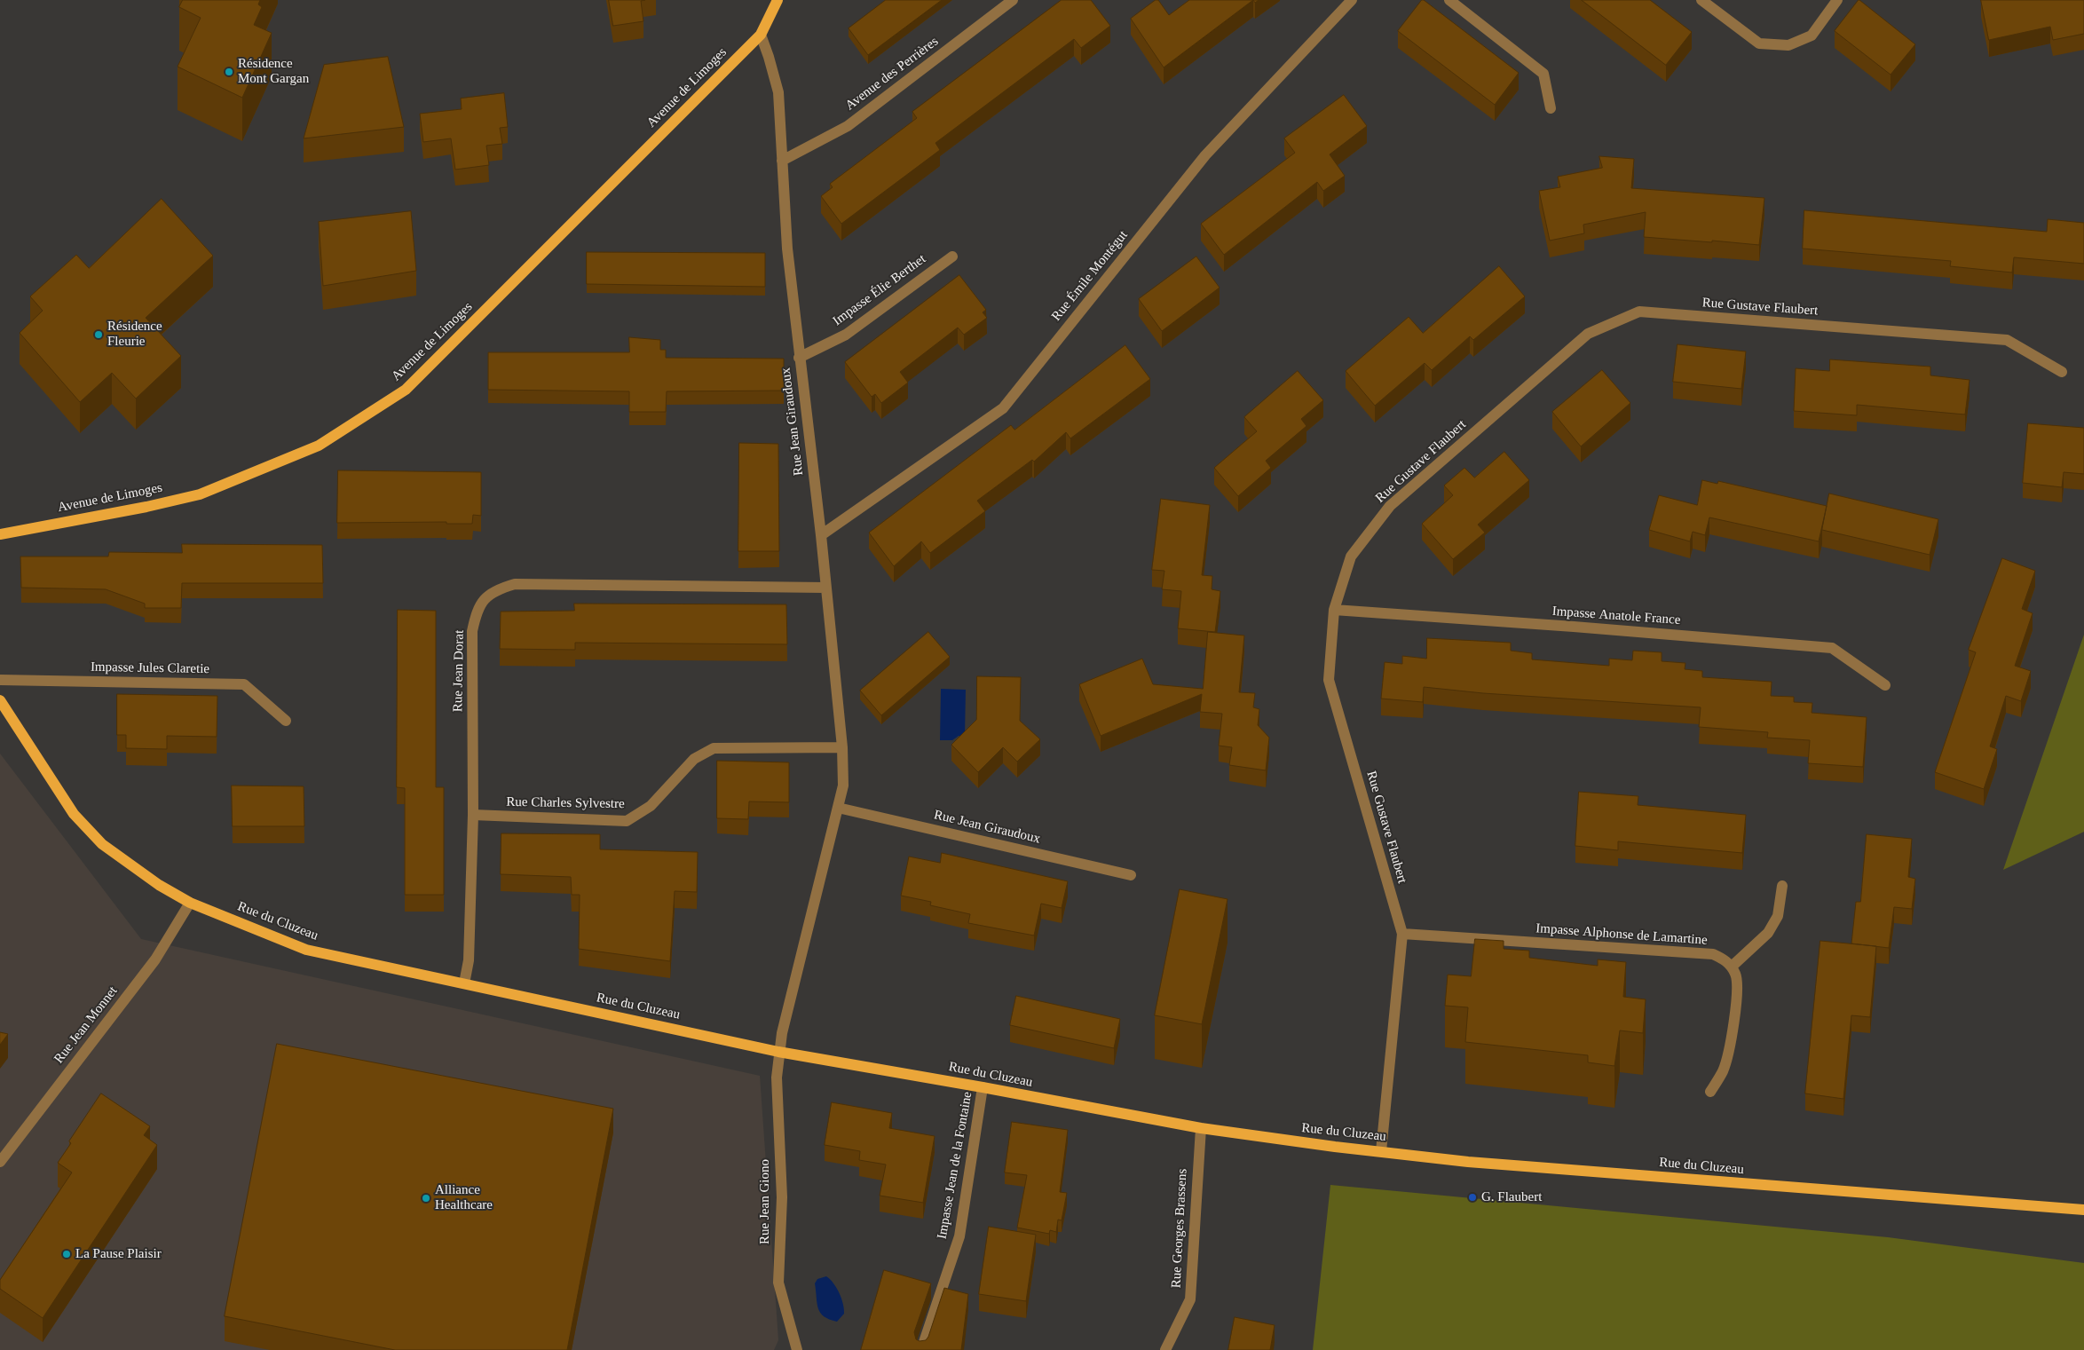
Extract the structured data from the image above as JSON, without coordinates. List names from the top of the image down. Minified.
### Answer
{"streets":{"main road":["Avenue de Limoges","Rue du Cluzeau"],"street":["Avenue des Perrières","Rue Émile Montégut","Impasse Élie Berthet","Rue Gustave Flaubert","Rue Jean Giraudoux","Impasse Anatole France","Impasse Jules Claretie","Rue Jean Dorat","Rue Charles Sylvestre","Impasse Alphonse de Lamartine","Rue Jean Monnet","Impasse Jean de la Fontaine","Rue Jean Giono","Rue Georges Brassens"]},"crossings":[["Avenue des Perrières","Rue Jean Giraudoux"],["Avenue de Limoges","Rue Jean Giraudoux"],["Rue Émile Montégut","Rue Jean Giraudoux"],["Impasse Élie Berthet","Rue Jean Giraudoux"],["Rue Gustave Flaubert","Impasse Anatole France"],["Rue Gustave Flaubert","Rue du Cluzeau"],["Rue Gustave Flaubert","Impasse Alphonse de Lamartine"],["Rue Jean Giraudoux","Rue Jean Dorat"],["Rue Jean Giraudoux","Rue Charles Sylvestre"],["Rue Jean Giraudoux","Rue du Cluzeau"],["Rue Jean Giraudoux","Rue Jean Giono"],["Rue Jean Dorat","Rue Charles Sylvestre"],["Rue Jean Dorat","Rue du Cluzeau"],["Rue du Cluzeau","Rue Jean Monnet"],["Rue du Cluzeau","Impasse Jean de la Fontaine"],["Rue du Cluzeau","Rue Jean Giono"],["Rue du Cluzeau","Rue Georges Brassens"]],"places":["Résidence Mont Gargan","Résidence Fleurie","G. Flaubert","Alliance Healthcare","La Pause Plaisir"]}
